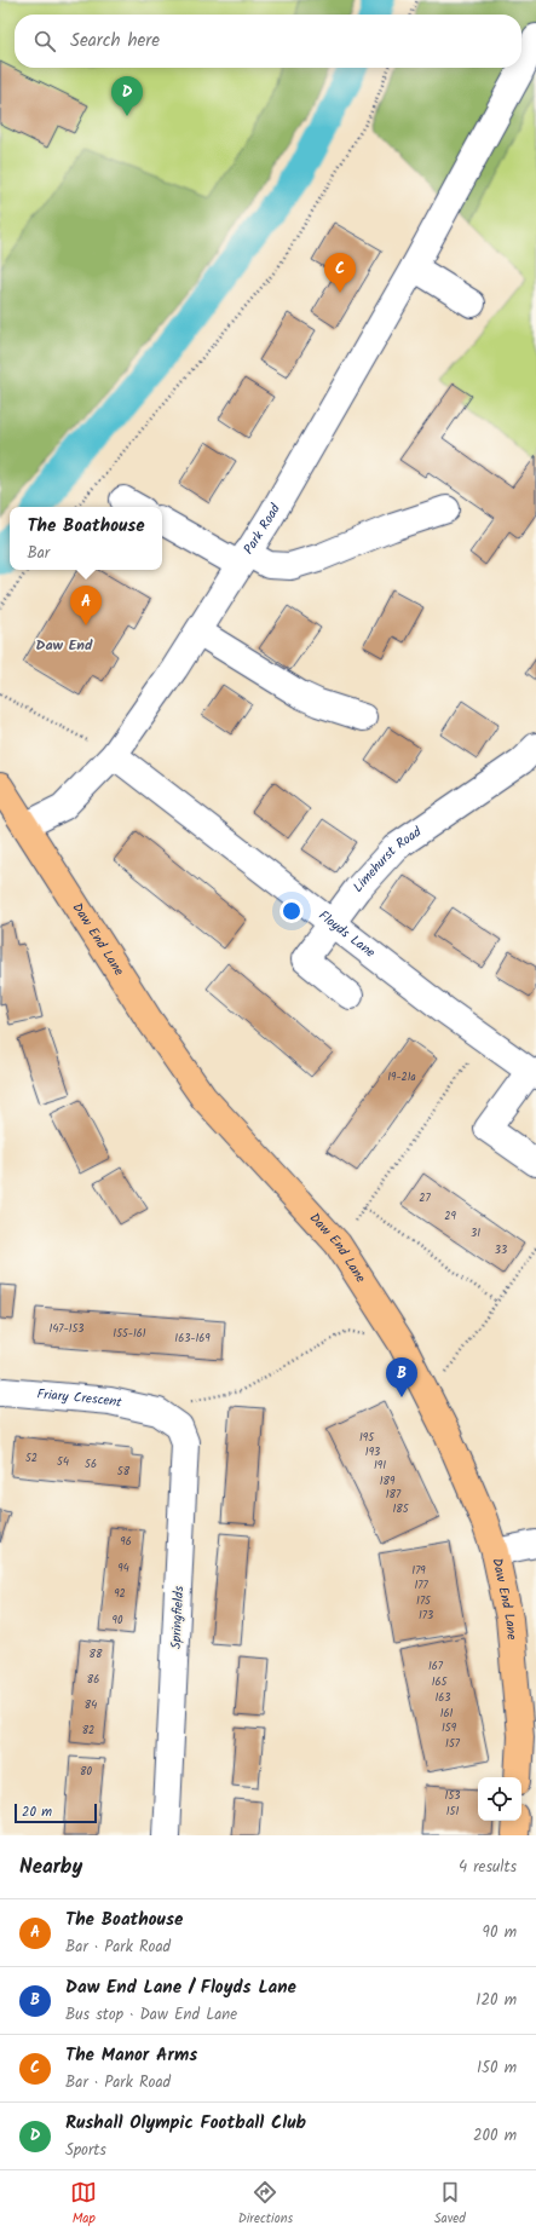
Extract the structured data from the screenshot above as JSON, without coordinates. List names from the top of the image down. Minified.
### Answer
{"streets":{"main road":["Daw End Lane"],"street":["Park Road","Limehurst Road","Floyds Lane","Friary Crescent","Springfields"]},"crossings":[["Park Road","Floyds Lane"],["Park Road","Daw End Lane"],["Limehurst Road","Floyds Lane"],["Friary Crescent","Springfields"]],"districts":["Daw End"],"house_numbers":["19-21a","27","29","31","33","147-153","155-161","163-169","195","193","52","54","56","191","58","189","187","185","96","94","179","177","92","175","173","90","88","167","86","165","163","84","161","159","82","157","80","153","151"],"scale_bar":"20 m","page":{"search":"Search here","pins":["D","C","A","B"],"popup":["The Boathouse","Bar"],"scale":"20 m","heading":["Nearby","4 results"],"list":[{"mark":"A","name":"The Boathouse","note":"Bar · Park Road","value":"90 m"},{"mark":"B","name":"Daw End Lane / Floyds Lane","note":"Bus stop · Daw End Lane","value":"120 m"},{"mark":"C","name":"The Manor Arms","note":"Bar · Park Road","value":"150 m"},{"mark":"D","name":"Rushall Olympic Football Club","note":"Sports","value":"200 m"}],"nav":["Map","Directions","Saved"]}}
